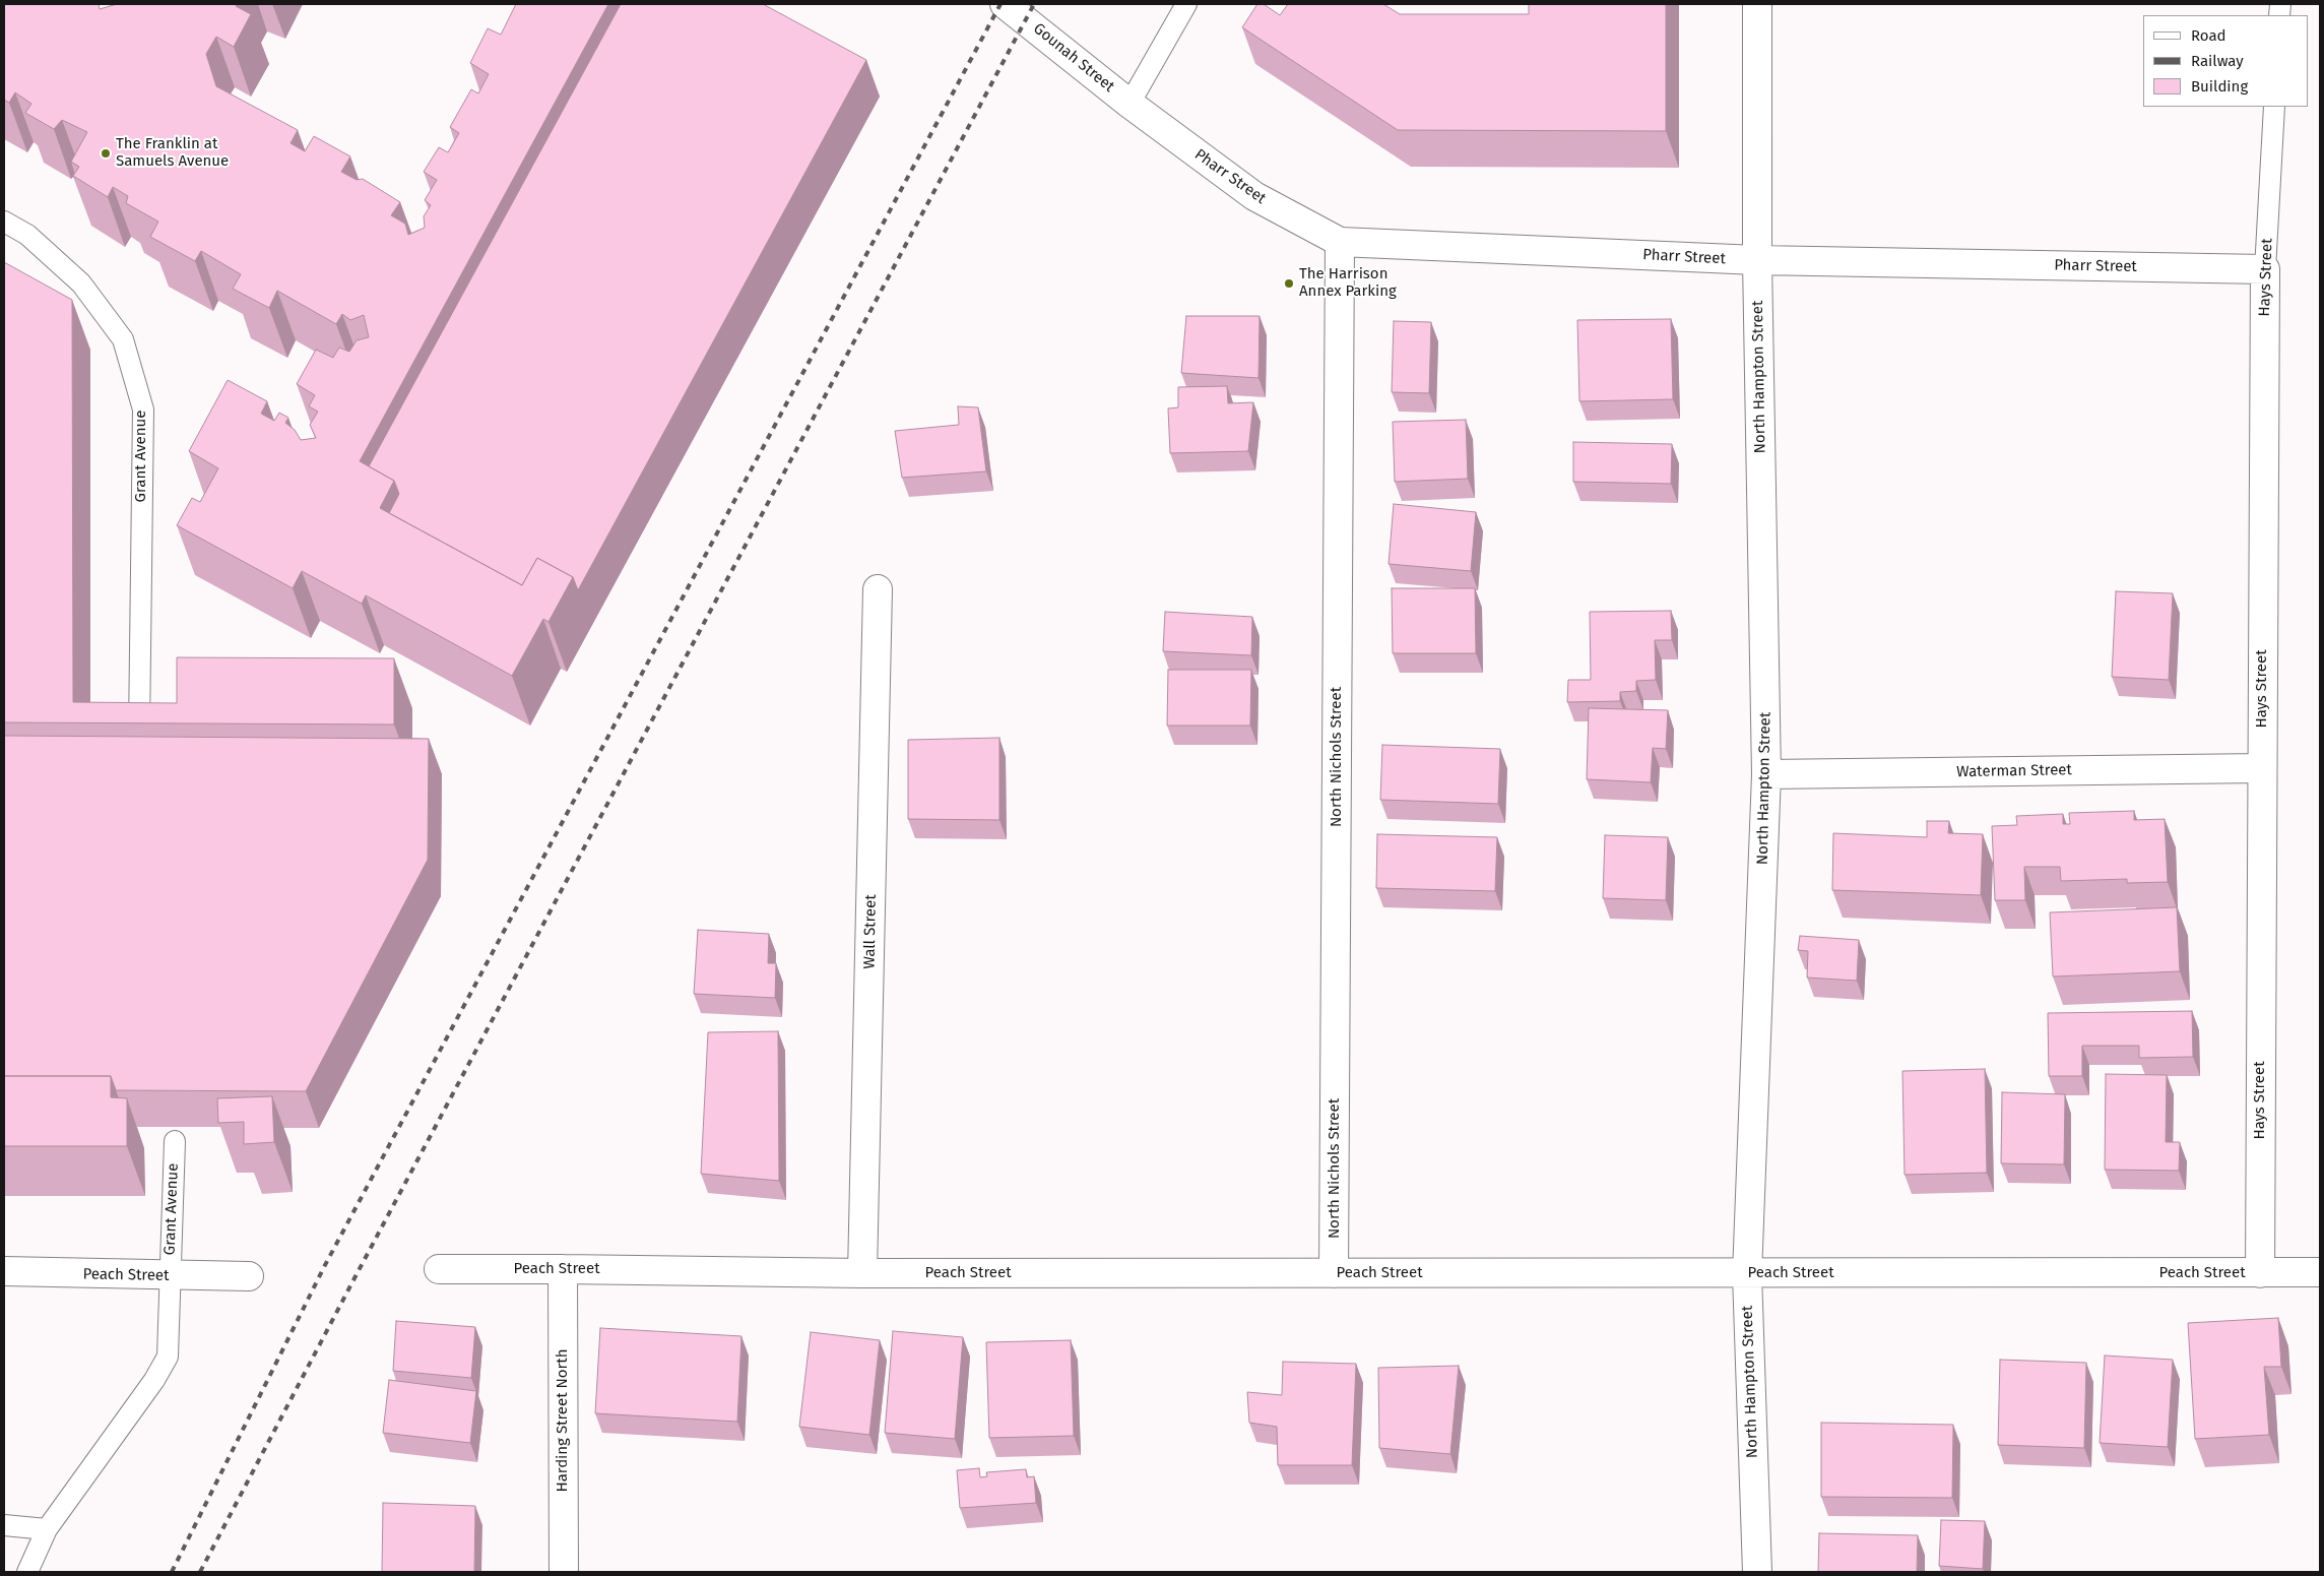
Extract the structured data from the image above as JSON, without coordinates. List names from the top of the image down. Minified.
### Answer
{"streets":{"street":["Gounah Street","Pharr Street","Hays Street","North Hampton Street","North Nichols Street","Waterman Street","Wall Street","Peach Street","Harding Street North"],"lane":["Grant Avenue"]},"crossings":[["Gounah Street","Pharr Street"],["Pharr Street","Hays Street"],["Pharr Street","North Hampton Street"],["Pharr Street","North Nichols Street"],["Hays Street","Waterman Street"],["Hays Street","Peach Street"],["North Hampton Street","Waterman Street"],["North Hampton Street","Peach Street"],["Grant Avenue","Peach Street"],["North Nichols Street","Peach Street"],["Wall Street","Peach Street"],["Peach Street","Harding Street North"]],"places":["The Franklin at Samuels Avenue","The Harrison Annex Parking"],"legend":["Road","Railway","Building"]}
